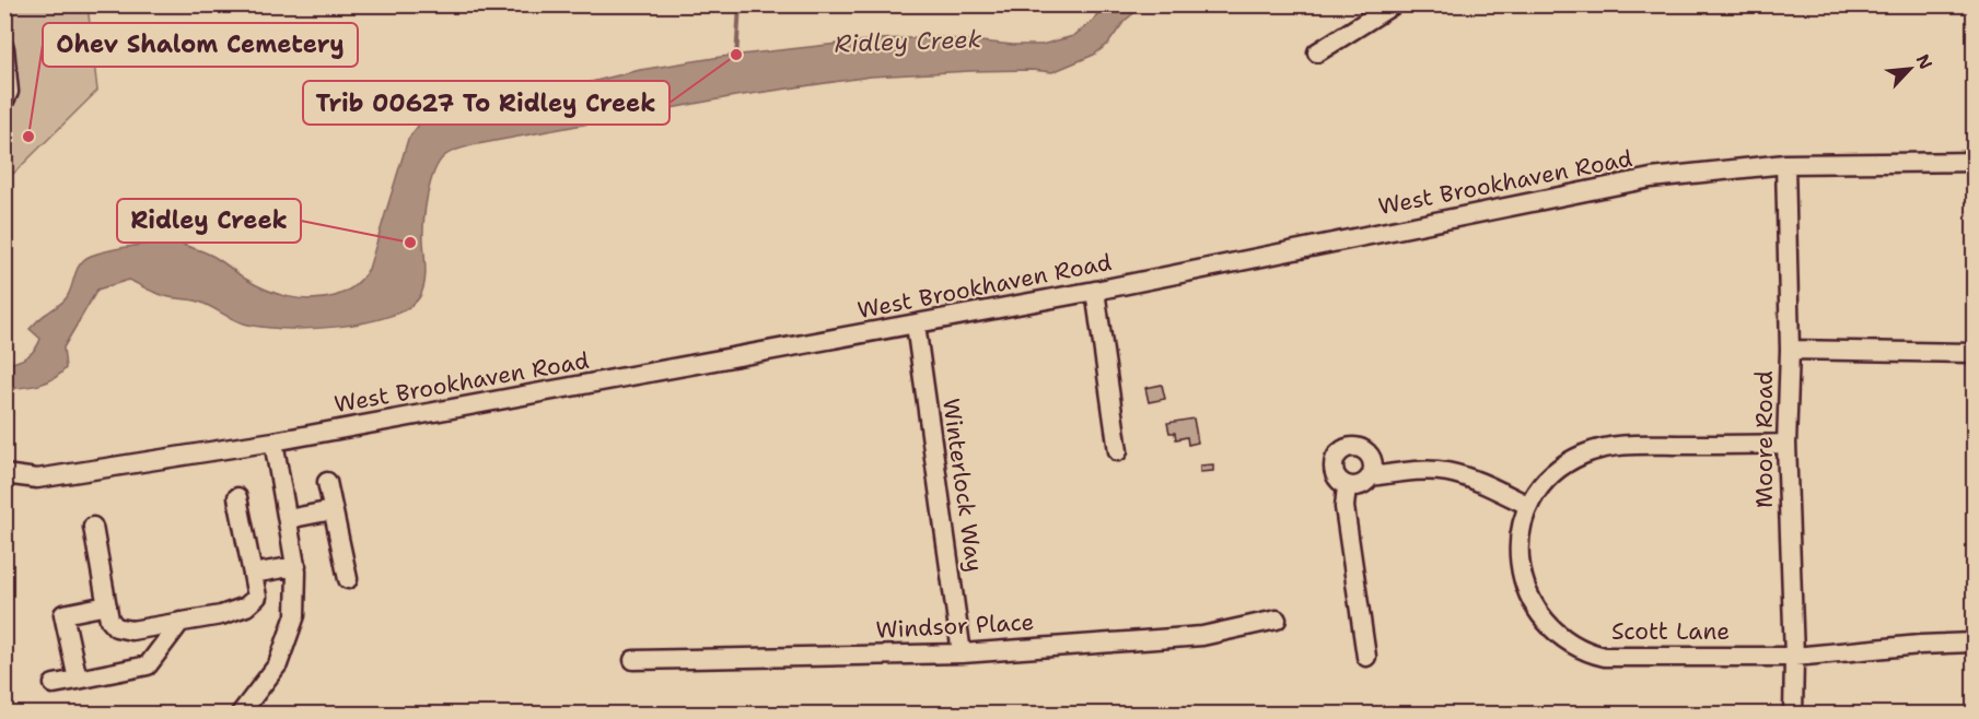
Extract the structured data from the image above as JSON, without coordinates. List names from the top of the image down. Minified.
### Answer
{"streets":{"street":["West Brookhaven Road","Moore Road","Winterlock Way","Windsor Place","Scott Lane"]},"crossings":[["West Brookhaven Road","Moore Road"],["West Brookhaven Road","Winterlock Way"],["Moore Road","Scott Lane"],["Winterlock Way","Windsor Place"]],"water":["Ridley Creek"],"places":["Trib 00627 To Ridley Creek","Ohev Shalom Cemetery","Ridley Creek"],"north":"top right"}
